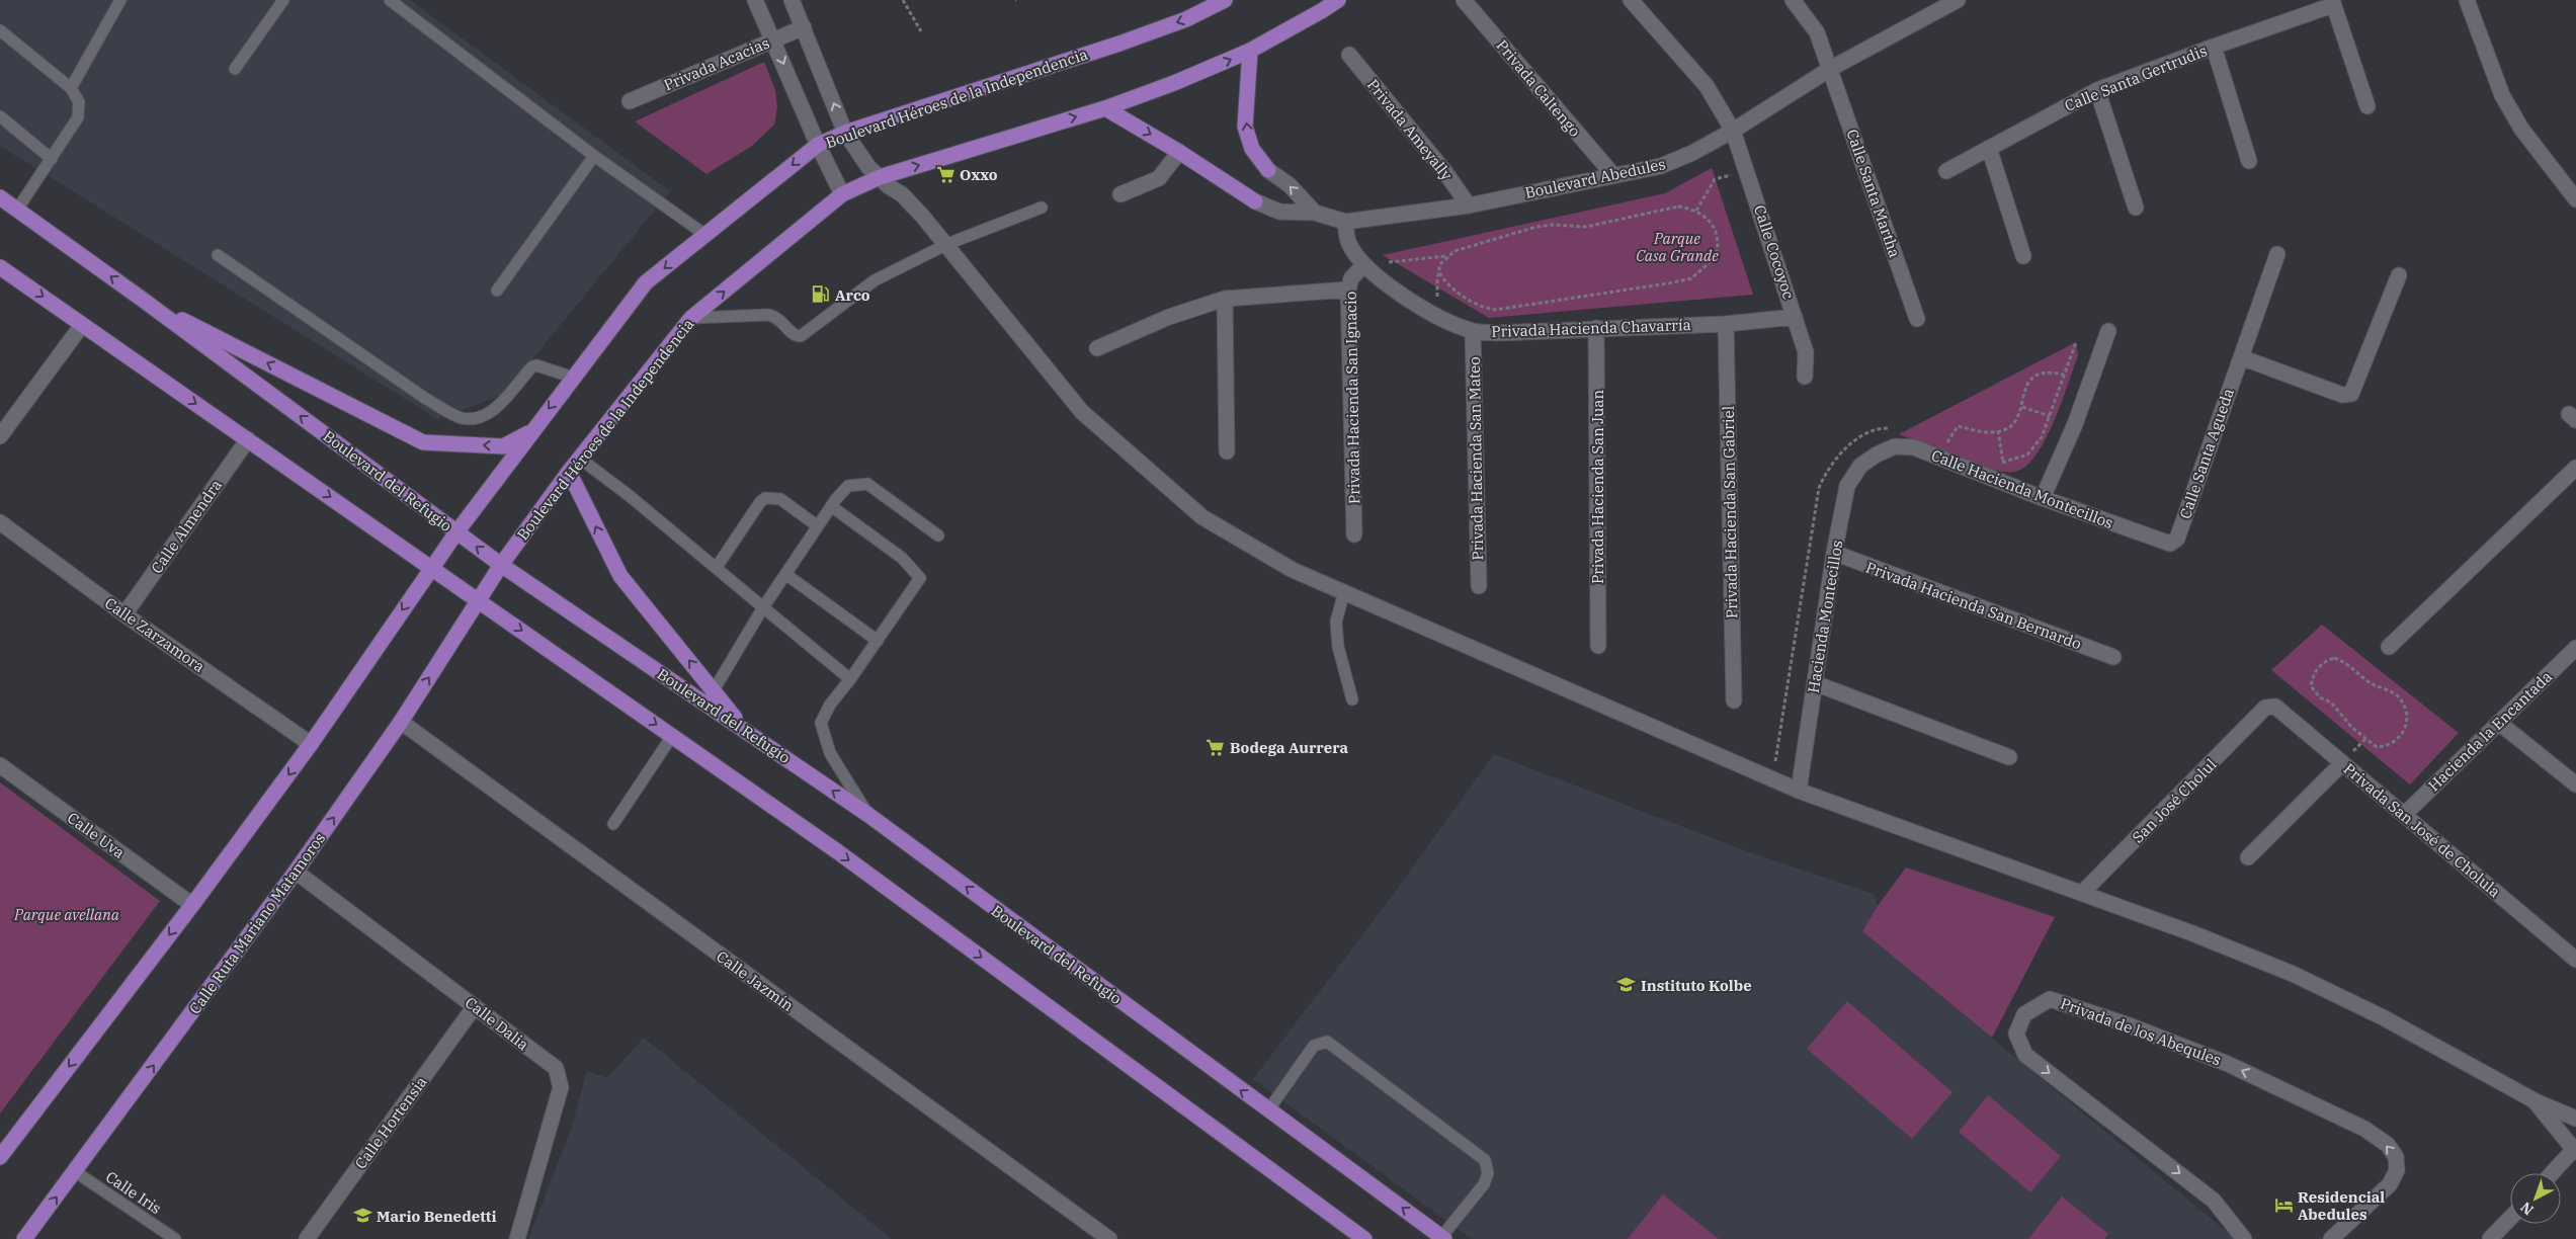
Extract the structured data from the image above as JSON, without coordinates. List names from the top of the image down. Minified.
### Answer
{"streets":{"main road":["Boulevard Héroes de la Independencia","Boulevard del Refugio","Calle Ruta Mariano Matamoros"],"street":["Privada Acacias","Calle Santa Gertrudis","Privada Caltengo","Privada Ameyally","Boulevard Abedules","Calle Santa Martha","Calle Cocoyoc","Privada Hacienda Chavarría","Privada Hacienda San Ignacio","Calle Santa Agueda","Privada Hacienda San Mateo","Privada Hacienda San Juan","Calle Hacienda Montecillos","Privada Hacienda San Gabriel","Calle Almendra","Privada Hacienda San Bernardo","Hacienda Montecillos","Calle Zarzamora","Hacienda la Encantada","San José Cholul","Privada San José de Cholula","Calle Uva","Calle Jazmín","Calle Dalia","Privada de los Abequles","Calle Hortensia"],"lane":["Calle Iris"]},"crossings":[["Privada Caltengo","Boulevard Abedules"],["Boulevard Héroes de la Independencia","Boulevard del Refugio"],["Boulevard Héroes de la Independencia","Calle Ruta Mariano Matamoros"],["Privada Ameyally","Boulevard Abedules"],["Boulevard Abedules","Calle Santa Martha"],["Boulevard Abedules","Calle Cocoyoc"],["Boulevard Abedules","Privada Hacienda Chavarría"],["Calle Cocoyoc","Privada Hacienda Chavarría"],["Privada Hacienda Chavarría","Privada Hacienda San Ignacio"],["Privada Hacienda Chavarría","Privada Hacienda San Mateo"],["Privada Hacienda Chavarría","Privada Hacienda San Juan"],["Privada Hacienda Chavarría","Privada Hacienda San Gabriel"],["Calle Santa Agueda","Calle Hacienda Montecillos"],["Calle Hacienda Montecillos","Hacienda Montecillos"],["Calle Almendra","Calle Zarzamora"],["Privada Hacienda San Bernardo","Hacienda Montecillos"],["Hacienda la Encantada","Privada San José de Cholula"],["San José Cholul","Privada San José de Cholula"],["Calle Ruta Mariano Matamoros","Calle Jazmín"],["Calle Ruta Mariano Matamoros","Calle Dalia"],["Calle Ruta Mariano Matamoros","Calle Iris"],["Calle Dalia","Calle Hortensia"]],"parks":["Parque Casa Grande","Parque avellana"],"places":{"supermarket":["Oxxo","Bodega Aurrera"],"fuel station":["Arco"],"school or university":["Instituto Kolbe","Mario Benedetti"],"hotel":["Residencial Abedules"]},"north":"bottom left"}
